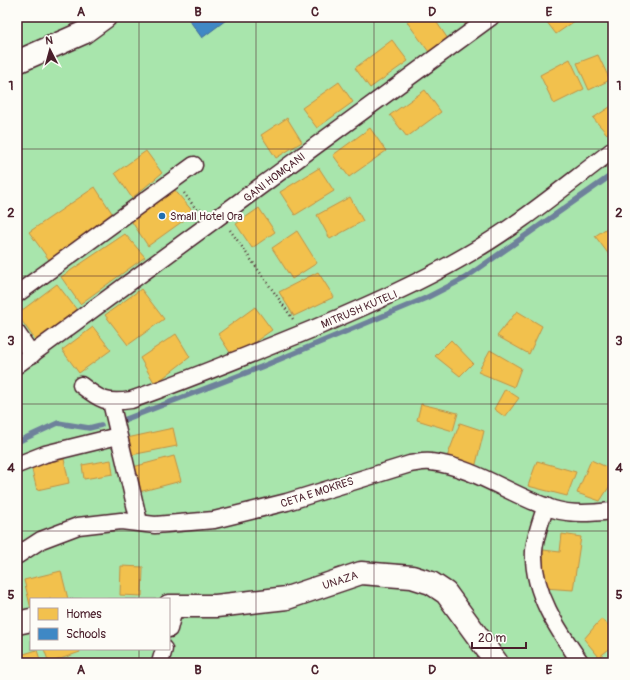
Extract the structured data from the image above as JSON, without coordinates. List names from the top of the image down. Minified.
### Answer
{"streets":{"main road":["UNAZA"],"street":["GANI HOMÇANI","MITRUSH KUTELI","CETA E MOKRES"]},"places":["Small Hotel Ora"],"legend":["Homes","Schools"],"scale_bar":"20 m","north":"top","grid":{"columns":["A","B","C","D","E"],"rows":["1","2","3","4","5"]}}
